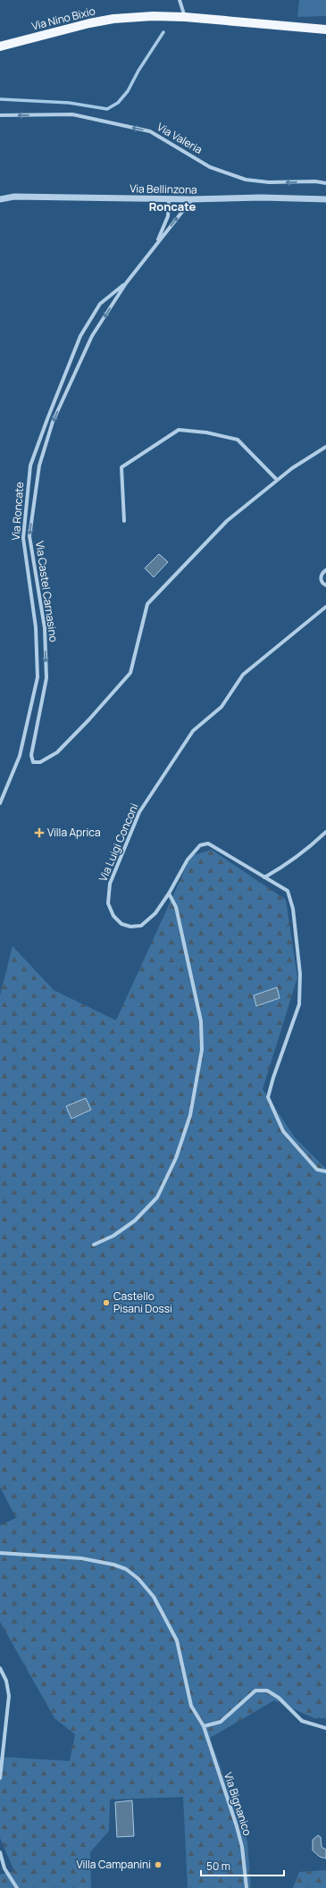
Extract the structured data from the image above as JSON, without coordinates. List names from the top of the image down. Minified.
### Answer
{"streets":{"main road":["Via Nino Bixio"],"street":["Via Valeria","Via Bellinzona","Via Roncate","Via Castel Carnasino","Via Luigi Conconi","Via Bignanico"]},"crossings":[["Via Bellinzona","Via Castel Carnasino"],["Via Roncate","Via Castel Carnasino"]],"one_way":["Via Valeria"],"districts":["Roncate"],"places":{"health":["Villa Aprica"],"other":["Castello Pisani Dossi","Villa Campanini"]},"scale_bar":"50 m"}
